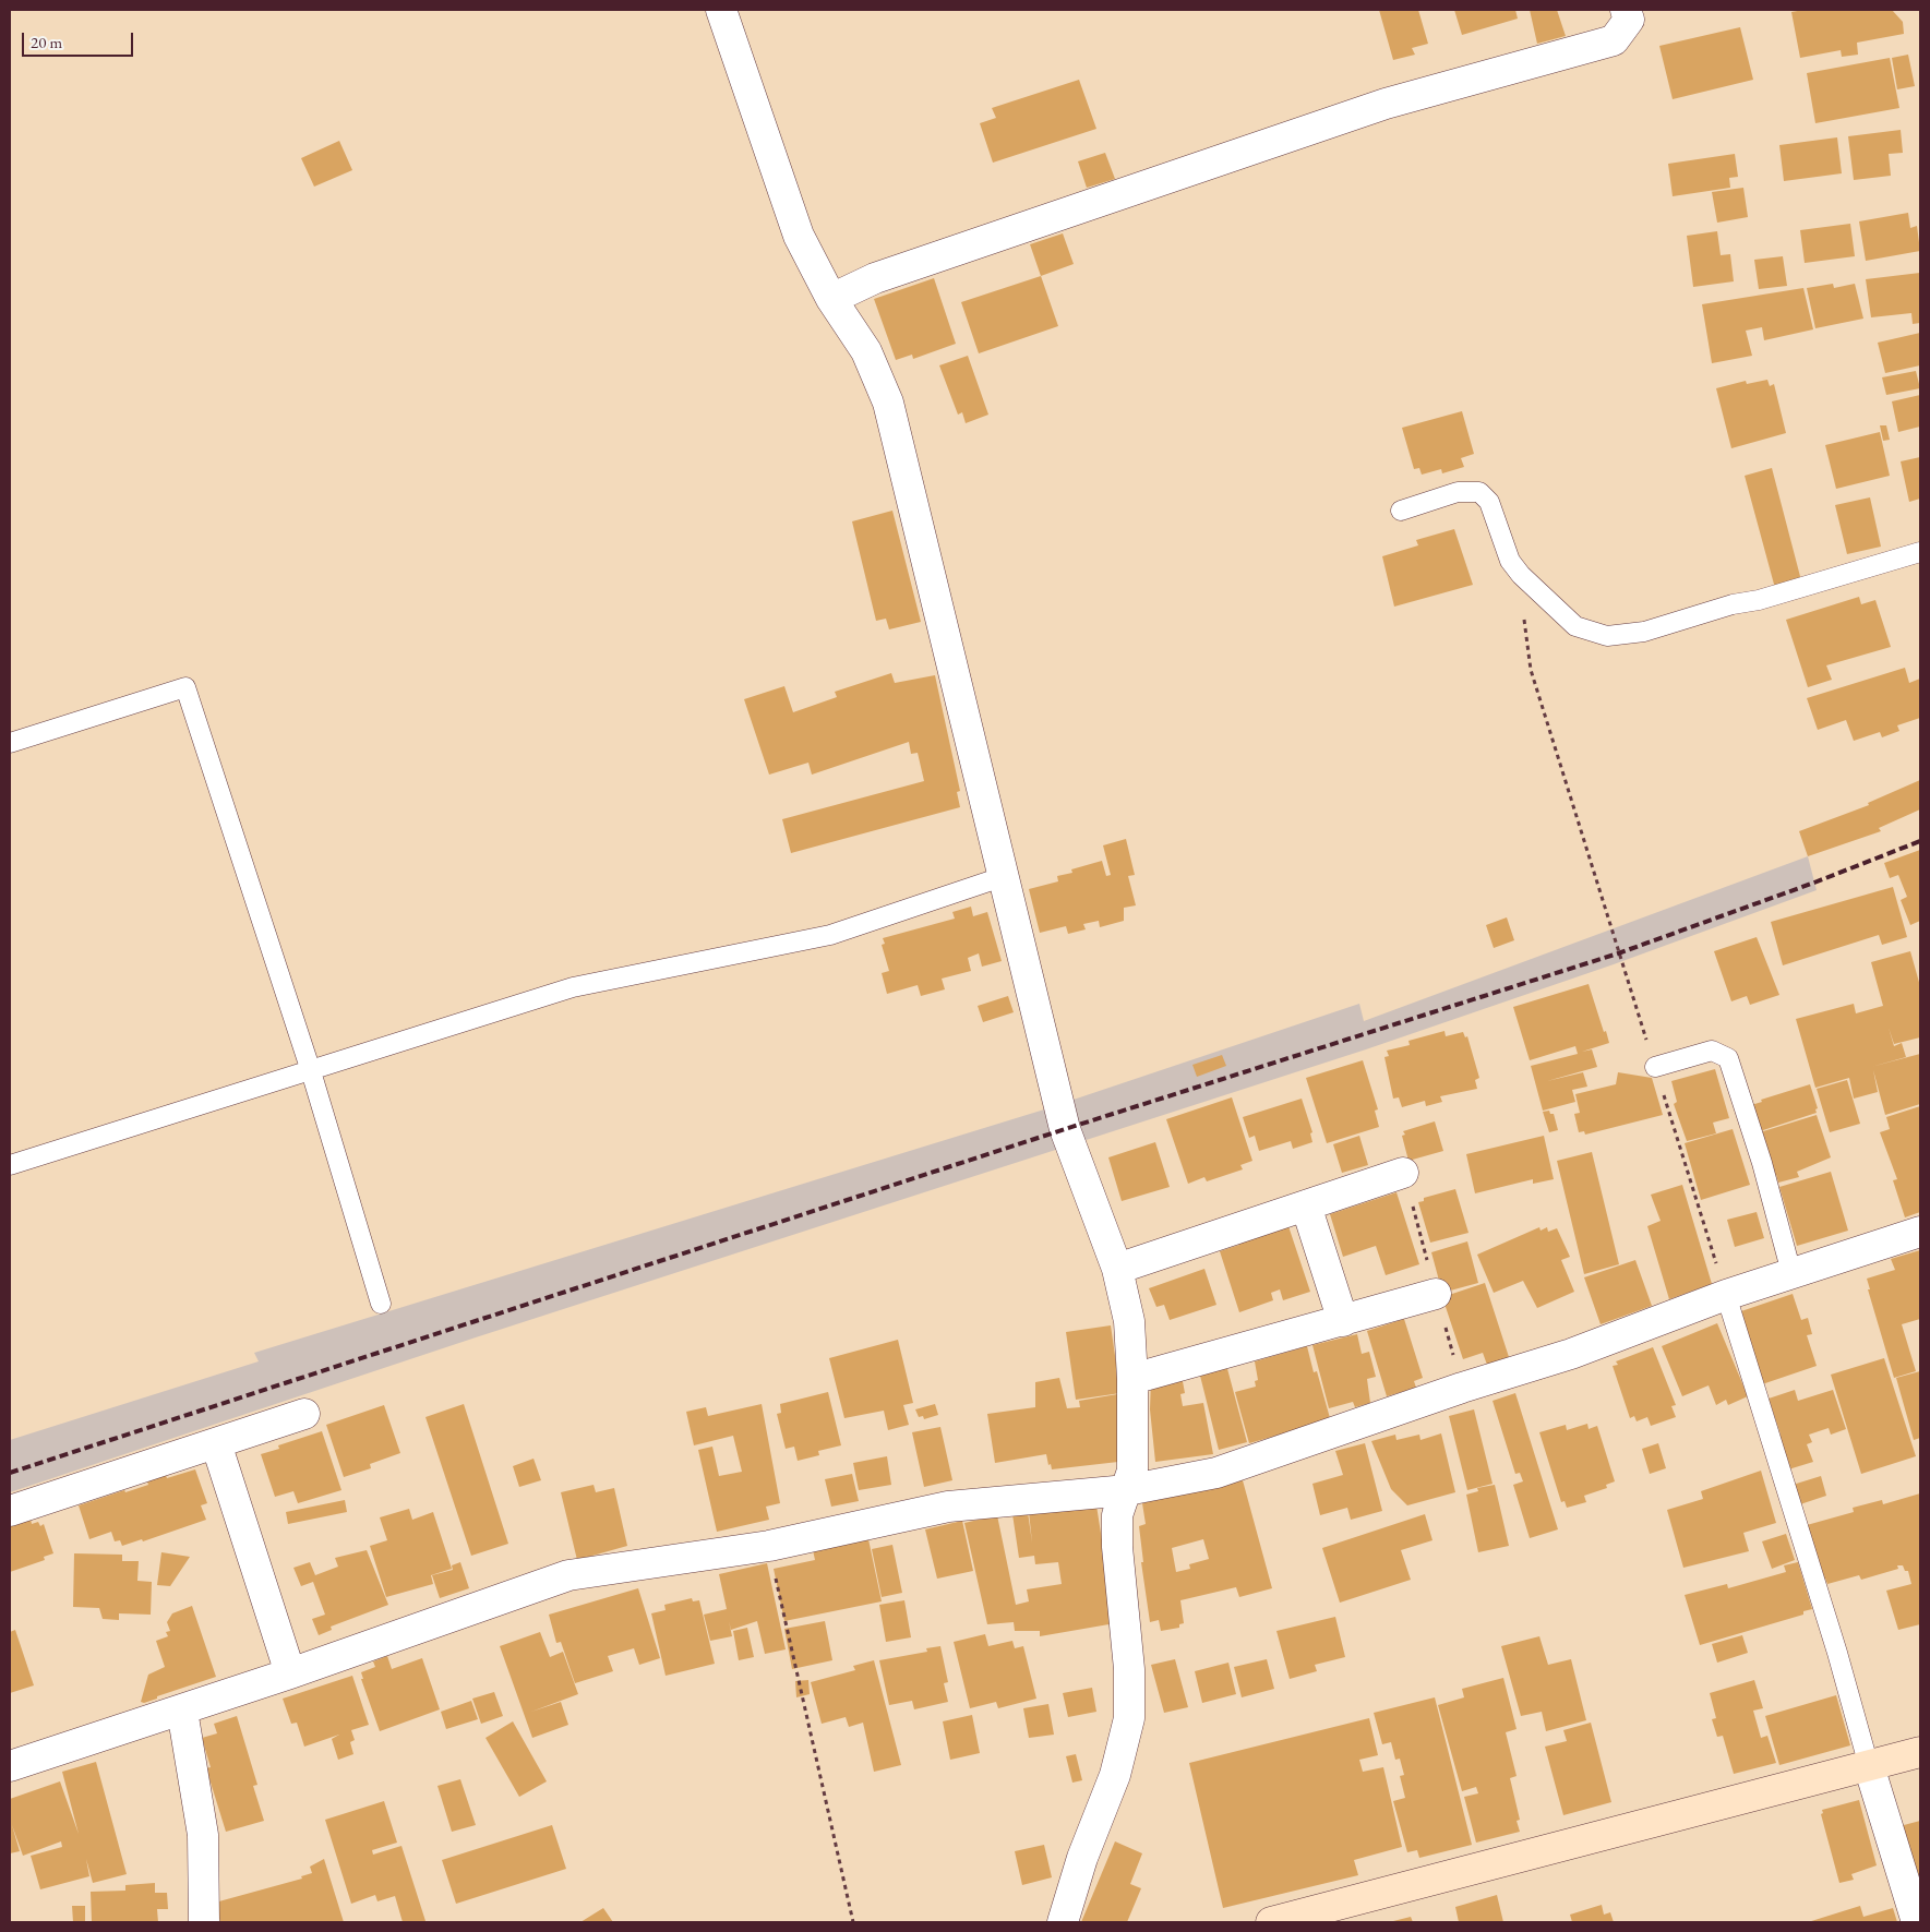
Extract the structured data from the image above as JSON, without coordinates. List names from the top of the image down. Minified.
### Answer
{"scale_bar":"20 m"}
